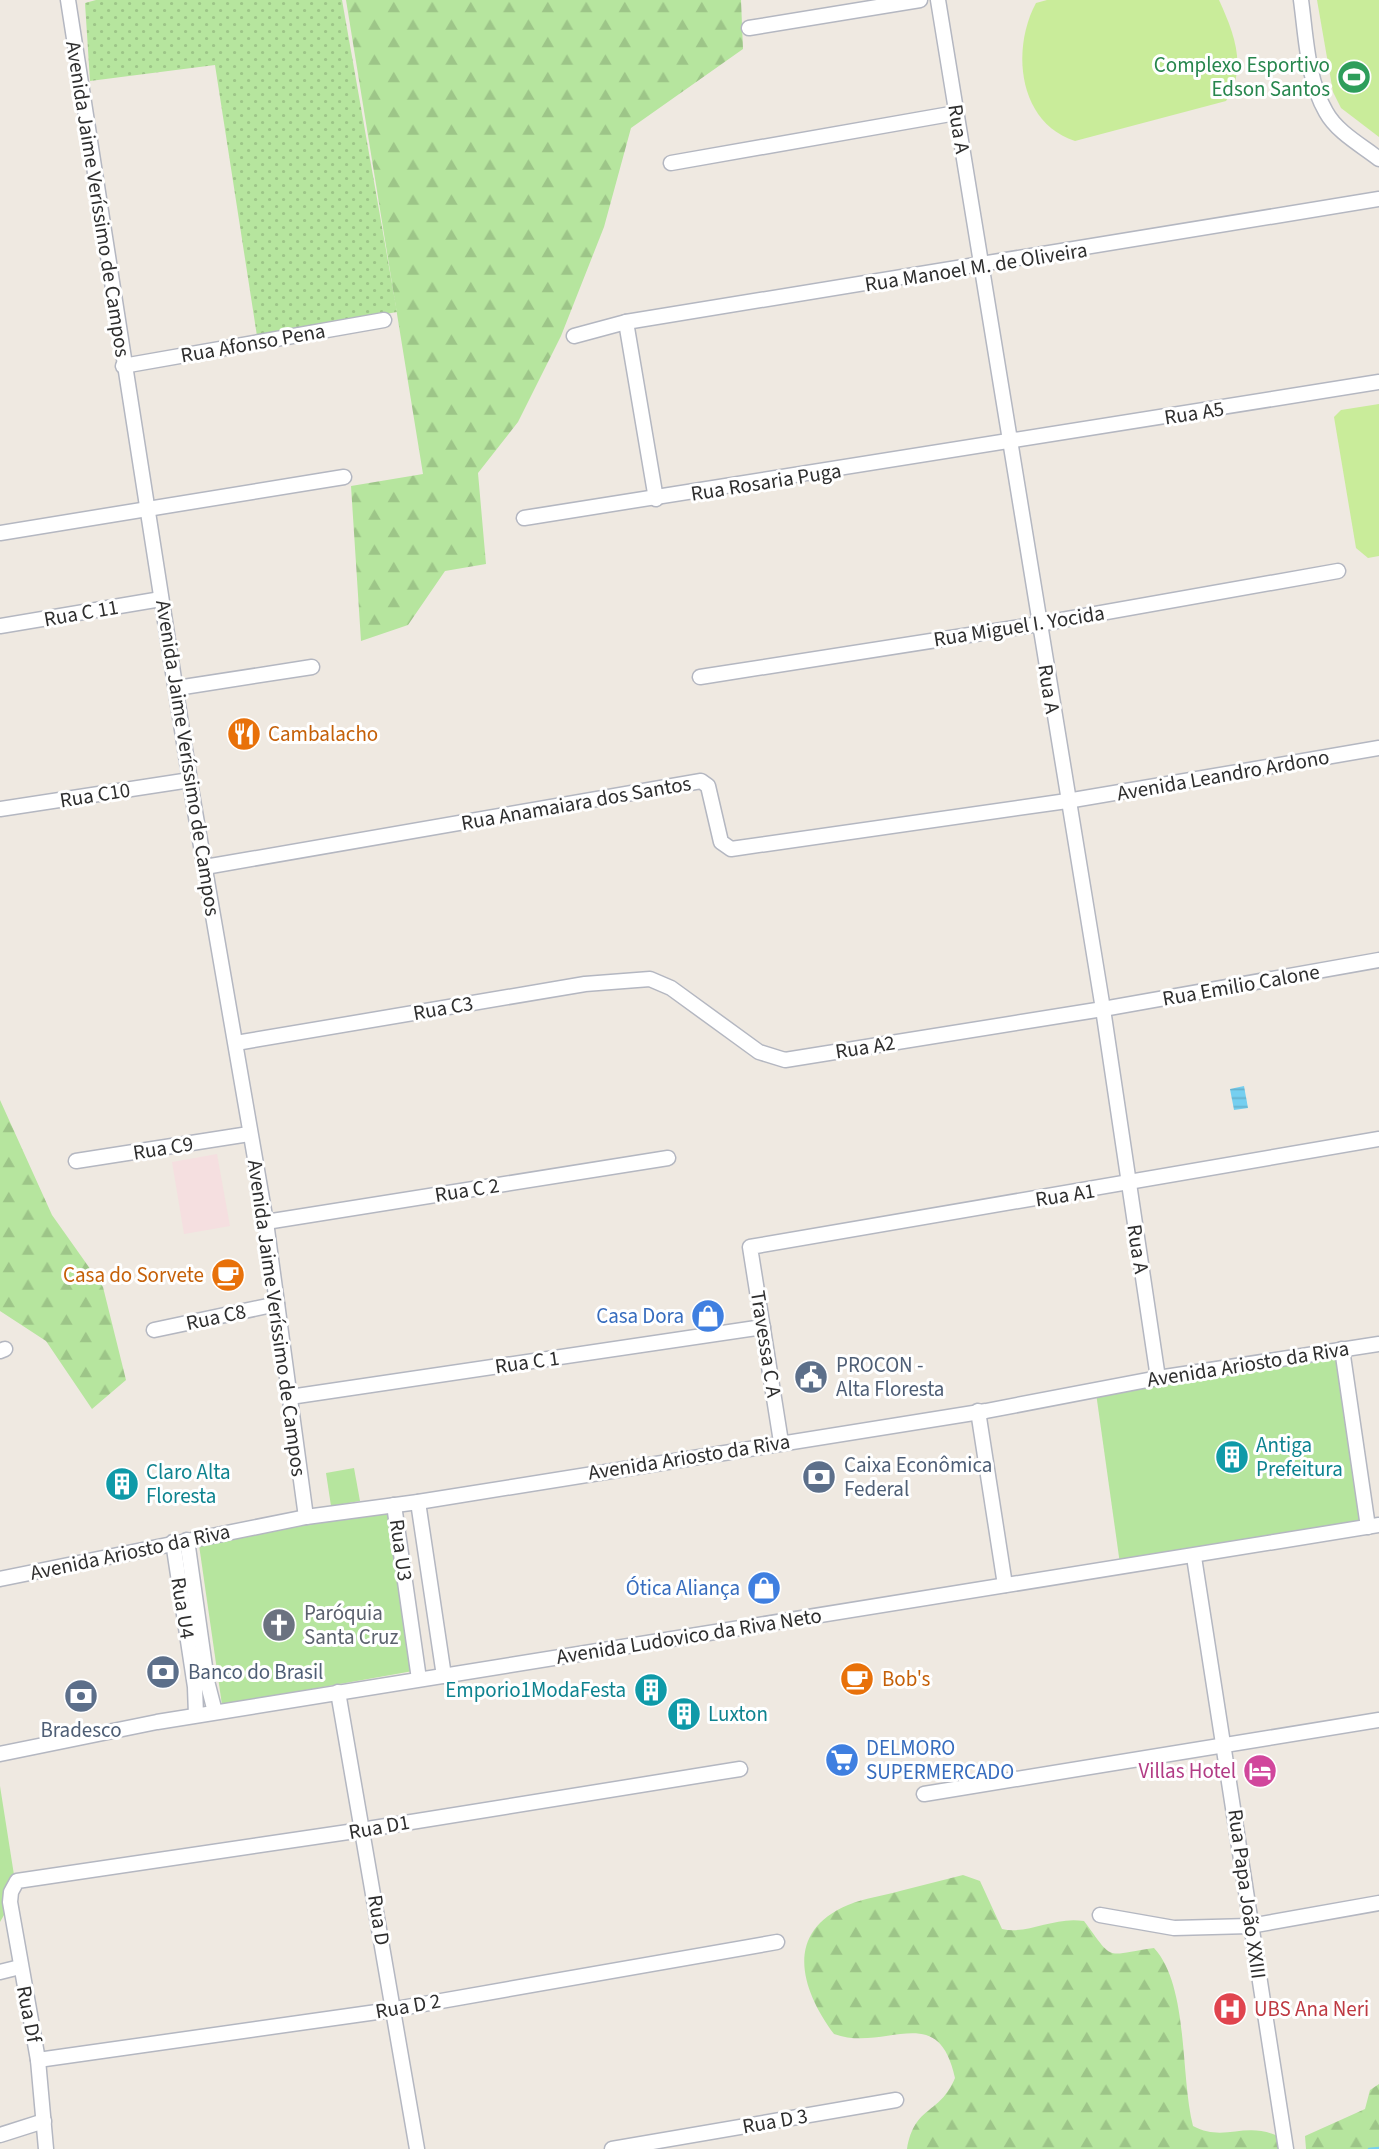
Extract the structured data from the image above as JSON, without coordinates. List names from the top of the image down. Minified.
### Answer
{"streets":{"street":["Rua A","Avenida Jaime Veríssimo de Campos","Rua Manoel M. de Oliveira","Rua Afonso Pena","Rua A5","Rua Rosaria Puga","Rua C 11","Rua Miguel I. Yocida","Avenida Leandro Ardono","Rua C10","Rua Anamaiara dos Santos","Rua Emilio Calone","Rua C3","Rua A2","Rua C9","Rua C 2","Rua A1","Rua C8","Travessa C A","Rua C 1","Avenida Ariosto da Riva","Rua U3","Rua U4","Avenida Ludovico da Riva Neto","Rua D1","Rua Papa João XXIII","Rua D","Rua D 2","Rua Df","Rua D 3"]},"crossings":[["Rua A","Rua Manoel M. de Oliveira"],["Rua A","Rua A5"],["Rua A","Rua Rosaria Puga"],["Rua A","Rua Miguel I. Yocida"],["Rua A","Avenida Leandro Ardono"],["Rua A","Rua Anamaiara dos Santos"],["Rua A","Rua Emilio Calone"],["Rua A","Rua A2"],["Rua A","Rua A1"],["Rua A","Avenida Ariosto da Riva"],["Avenida Jaime Veríssimo de Campos","Rua Afonso Pena"],["Avenida Jaime Veríssimo de Campos","Rua C 11"],["Avenida Jaime Veríssimo de Campos","Rua C10"],["Avenida Jaime Veríssimo de Campos","Rua Anamaiara dos Santos"],["Avenida Jaime Veríssimo de Campos","Rua C3"],["Avenida Jaime Veríssimo de Campos","Rua C9"],["Avenida Jaime Veríssimo de Campos","Rua C 2"],["Avenida Jaime Veríssimo de Campos","Rua C8"],["Avenida Jaime Veríssimo de Campos","Rua C 1"],["Avenida Jaime Veríssimo de Campos","Avenida Ariosto da Riva"],["Rua A5","Rua Rosaria Puga"],["Avenida Leandro Ardono","Rua Anamaiara dos Santos"],["Rua Emilio Calone","Rua A2"],["Rua C3","Rua A2"],["Rua A1","Travessa C A"],["Travessa C A","Rua C 1"],["Travessa C A","Avenida Ariosto da Riva"],["Avenida Ariosto da Riva","Rua U3"],["Avenida Ariosto da Riva","Rua U4"],["Rua U3","Avenida Ludovico da Riva Neto"],["Rua U4","Avenida Ludovico da Riva Neto"],["Avenida Ludovico da Riva Neto","Rua Papa João XXIII"],["Avenida Ludovico da Riva Neto","Rua D"],["Rua D1","Rua D"],["Rua D1","Rua Df"],["Rua D","Rua D 2"],["Rua D 2","Rua Df"]],"places":{"sports":["Complexo Esportivo Edson Santos"],"restaurant":["Cambalacho"],"cafe":["Casa do Sorvete","Bob's"],"shop":["Casa Dora","Ótica Aliança"],"public building":["PROCON - Alta Floresta"],"building":["Antiga Prefeitura","Claro Alta Floresta","Emporio1ModaFesta","Luxton"],"bank":["Caixa Econômica Federal","Banco do Brasil","Bradesco"],"church":["Paróquia Santa Cruz"],"supermarket":["DELMORO SUPERMERCADO"],"hotel":["Villas Hotel"],"hospital":["UBS Ana Neri"]}}
